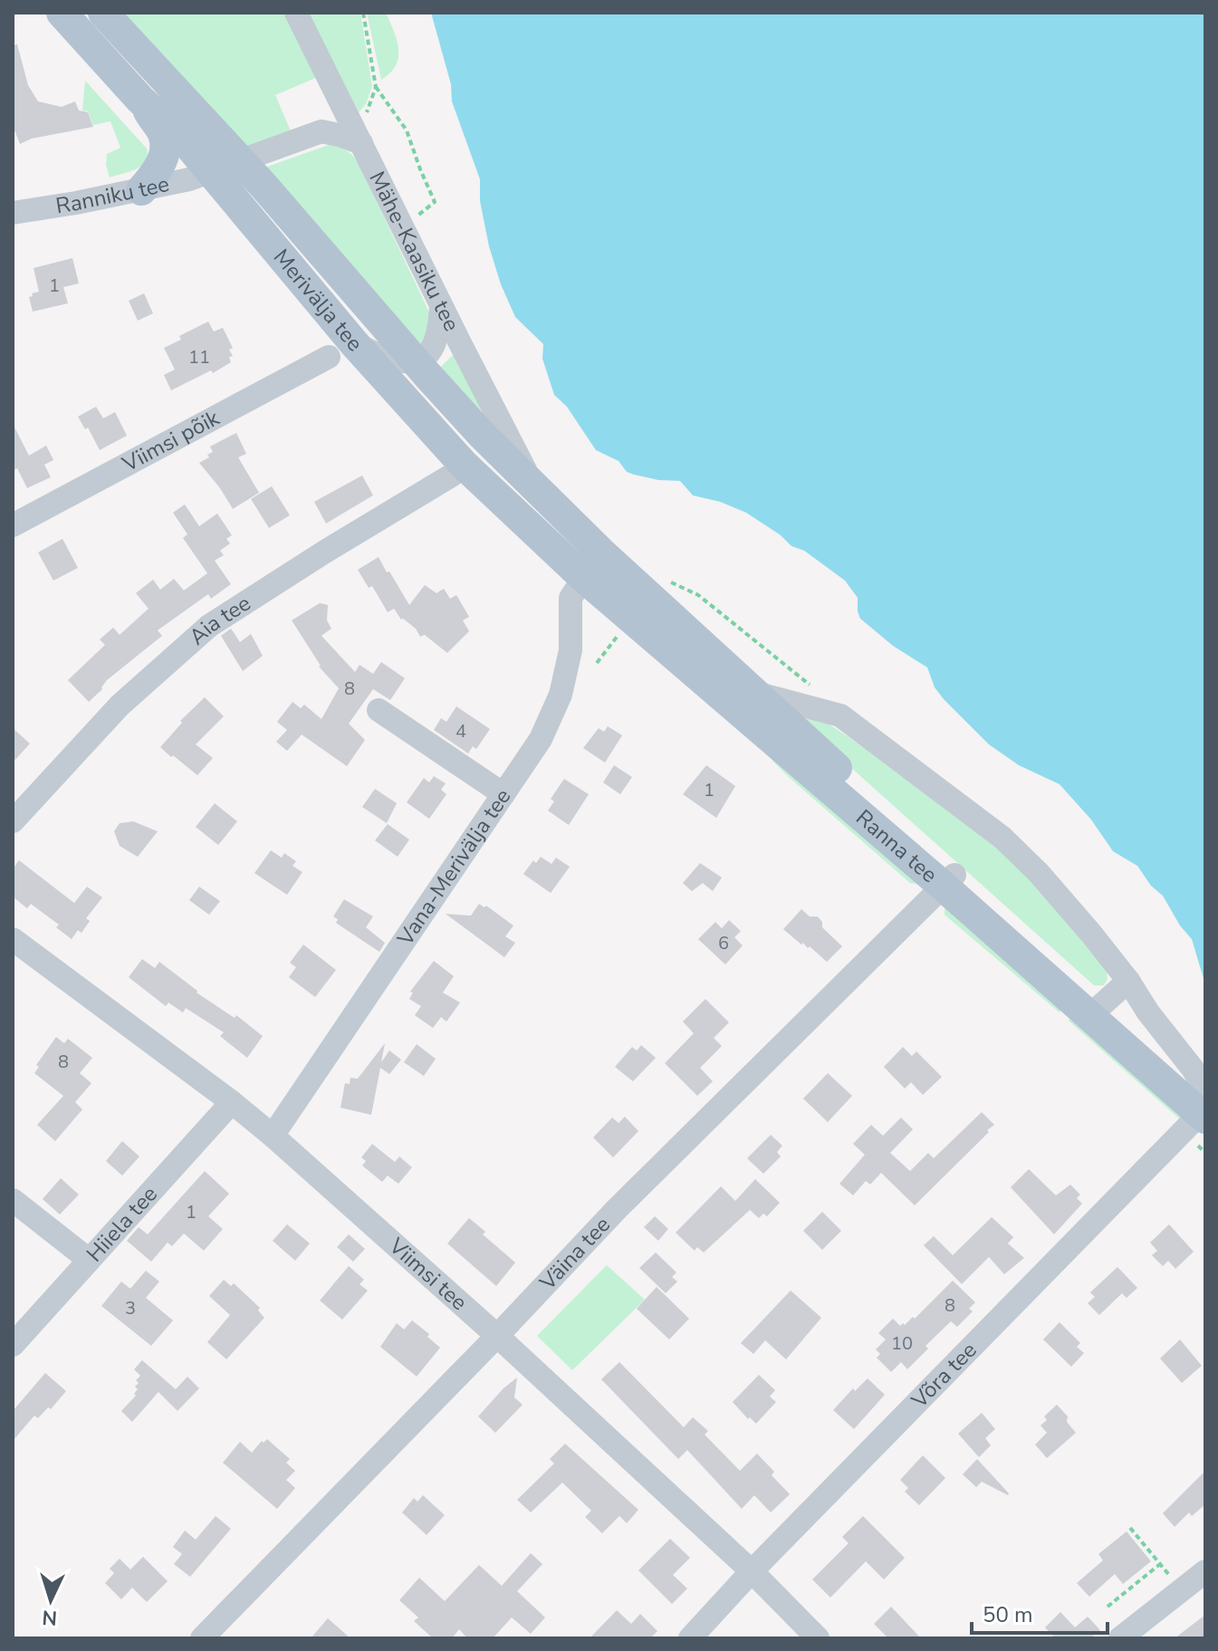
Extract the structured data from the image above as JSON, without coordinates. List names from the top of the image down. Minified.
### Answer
{"streets":{"main road":["Merivälja tee","Ranna tee"],"street":["Ranniku tee","Mähe-Kaasiku tee","Viimsi põik","Aia tee","Vana-Merivälja tee","Hiiela tee","Väina tee","Viimsi tee","Võra tee"]},"crossings":[["Ranniku tee","Merivälja tee"],["Mähe-Kaasiku tee","Merivälja tee"],["Merivälja tee","Viimsi põik"],["Merivälja tee","Aia tee"],["Merivälja tee","Ranna tee"],["Merivälja tee","Vana-Merivälja tee"],["Ranna tee","Vana-Merivälja tee"],["Ranna tee","Väina tee"],["Ranna tee","Võra tee"],["Vana-Merivälja tee","Viimsi tee"],["Hiiela tee","Viimsi tee"],["Väina tee","Viimsi tee"],["Viimsi tee","Võra tee"]],"house_numbers":["1","11","8","4","1","6","8","1","8","3","10"],"scale_bar":"50 m","north":"bottom"}
